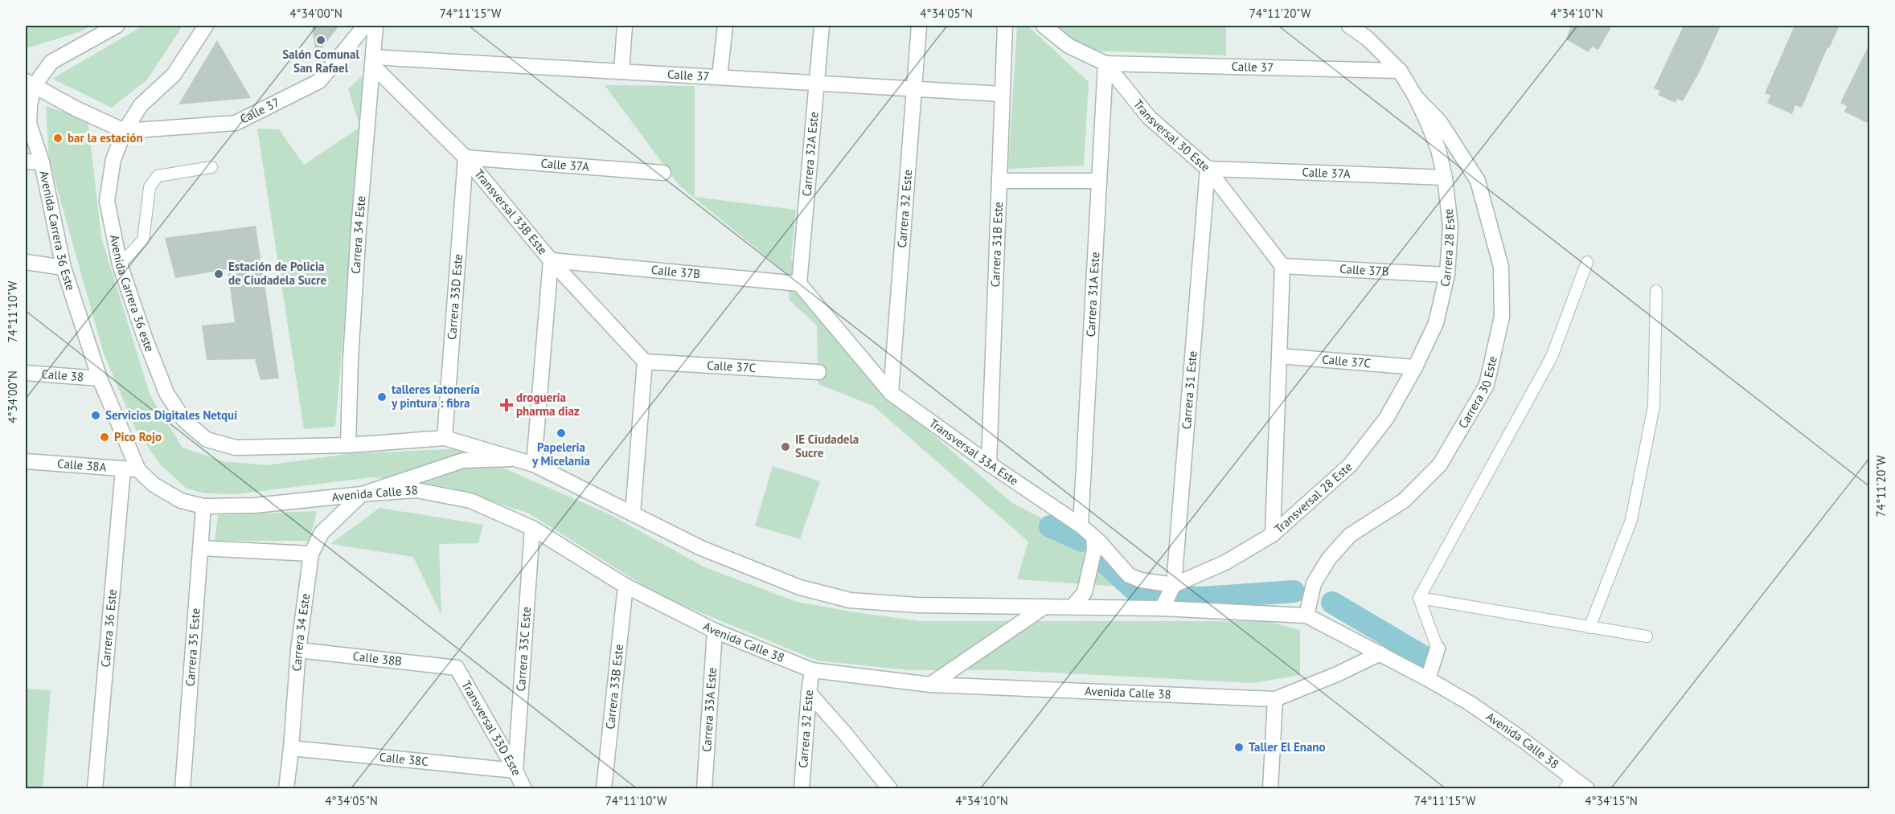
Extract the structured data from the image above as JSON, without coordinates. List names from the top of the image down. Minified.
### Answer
{"streets":{"street":["Calle 37","Transversal 30 Este","Carrera 32A Este","Calle 37A","Carrera 32 Este","Transversal 33B Este","Avenida Carrera 36 Este","Carrera 34 Este","Carrera 31B Este","Carrera 28 Este","Calle 37B","Avenida Carrera 36 este","Carrera 31A Este","Carrera 33D Este","Calle 37C","Calle 38","Carrera 31 Este","Carrera 30 Este","Transversal 33A Este","Calle 38A","Avenida Calle 38","Transversal 28 Este","Carrera 36 Este","Carrera 35 Este","Carrera 33C Este","Calle 38B","Carrera 33B Este","Carrera 33A Este","Transversal 33D Este","Calle 38C"]},"crossings":[["Calle 37","Transversal 30 Este"],["Calle 37","Carrera 32A Este"],["Calle 37","Carrera 32 Este"],["Calle 37","Transversal 33B Este"],["Calle 37","Carrera 34 Este"],["Calle 37","Carrera 31B Este"],["Calle 37","Avenida Carrera 36 este"],["Calle 37","Carrera 31A Este"],["Transversal 30 Este","Calle 37A"],["Transversal 30 Este","Calle 37B"],["Transversal 30 Este","Carrera 31A Este"],["Transversal 30 Este","Carrera 31 Este"],["Carrera 32A Este","Calle 37B"],["Carrera 32A Este","Transversal 33A Este"],["Calle 37A","Transversal 33B Este"],["Calle 37A","Carrera 28 Este"],["Calle 37A","Carrera 33D Este"],["Calle 37A","Carrera 31 Este"],["Carrera 32 Este","Transversal 33A Este"],["Carrera 32 Este","Avenida Calle 38"],["Transversal 33B Este","Carrera 34 Este"],["Transversal 33B Este","Calle 37B"],["Transversal 33B Este","Carrera 33D Este"],["Transversal 33B Este","Calle 37C"],["Avenida Carrera 36 Este","Calle 38"],["Avenida Carrera 36 Este","Calle 38A"],["Avenida Carrera 36 Este","Avenida Calle 38"],["Carrera 34 Este","Avenida Calle 38"],["Carrera 34 Este","Calle 38B"],["Carrera 34 Este","Calle 38C"],["Carrera 31B Este","Transversal 33A Este"],["Carrera 28 Este","Calle 37B"],["Carrera 28 Este","Calle 37C"],["Carrera 28 Este","Carrera 30 Este"],["Carrera 28 Este","Transversal 28 Este"],["Calle 37B","Transversal 33A Este"],["Avenida Carrera 36 este","Avenida Calle 38"],["Carrera 31A Este","Transversal 33A Este"],["Carrera 33D Este","Avenida Calle 38"],["Calle 37C","Transversal 28 Este"],["Carrera 31 Este","Transversal 33A Este"],["Carrera 31 Este","Avenida Calle 38"],["Carrera 31 Este","Transversal 28 Este"],["Carrera 30 Este","Avenida Calle 38"],["Transversal 33A Este","Transversal 28 Este"],["Calle 38A","Avenida Calle 38"],["Calle 38A","Carrera 36 Este"],["Avenida Calle 38","Carrera 35 Este"],["Avenida Calle 38","Carrera 33C Este"],["Avenida Calle 38","Carrera 33B Este"],["Avenida Calle 38","Carrera 33A Este"],["Carrera 33C Este","Transversal 33D Este"],["Carrera 33C Este","Calle 38C"],["Calle 38B","Transversal 33D Este"],["Transversal 33D Este","Calle 38C"]],"places":{"other":["Salón Comunal San Rafael","bar la estación","Estación de Policia de Ciudadela Sucre","talleres latonería y pintura : fibra","Servicios Digitales Netqui","Papeleria y Micelania","Pico Rojo","IE Ciudadela Sucre","Taller El Enano"],"health":["droguería pharma diaz"]},"coordinates":["4°34'00\"N","74°11'15\"W","4°34'05\"N","74°11'20\"W","4°34'10\"N","74°11'10\"W","4°34'15\"N"]}
